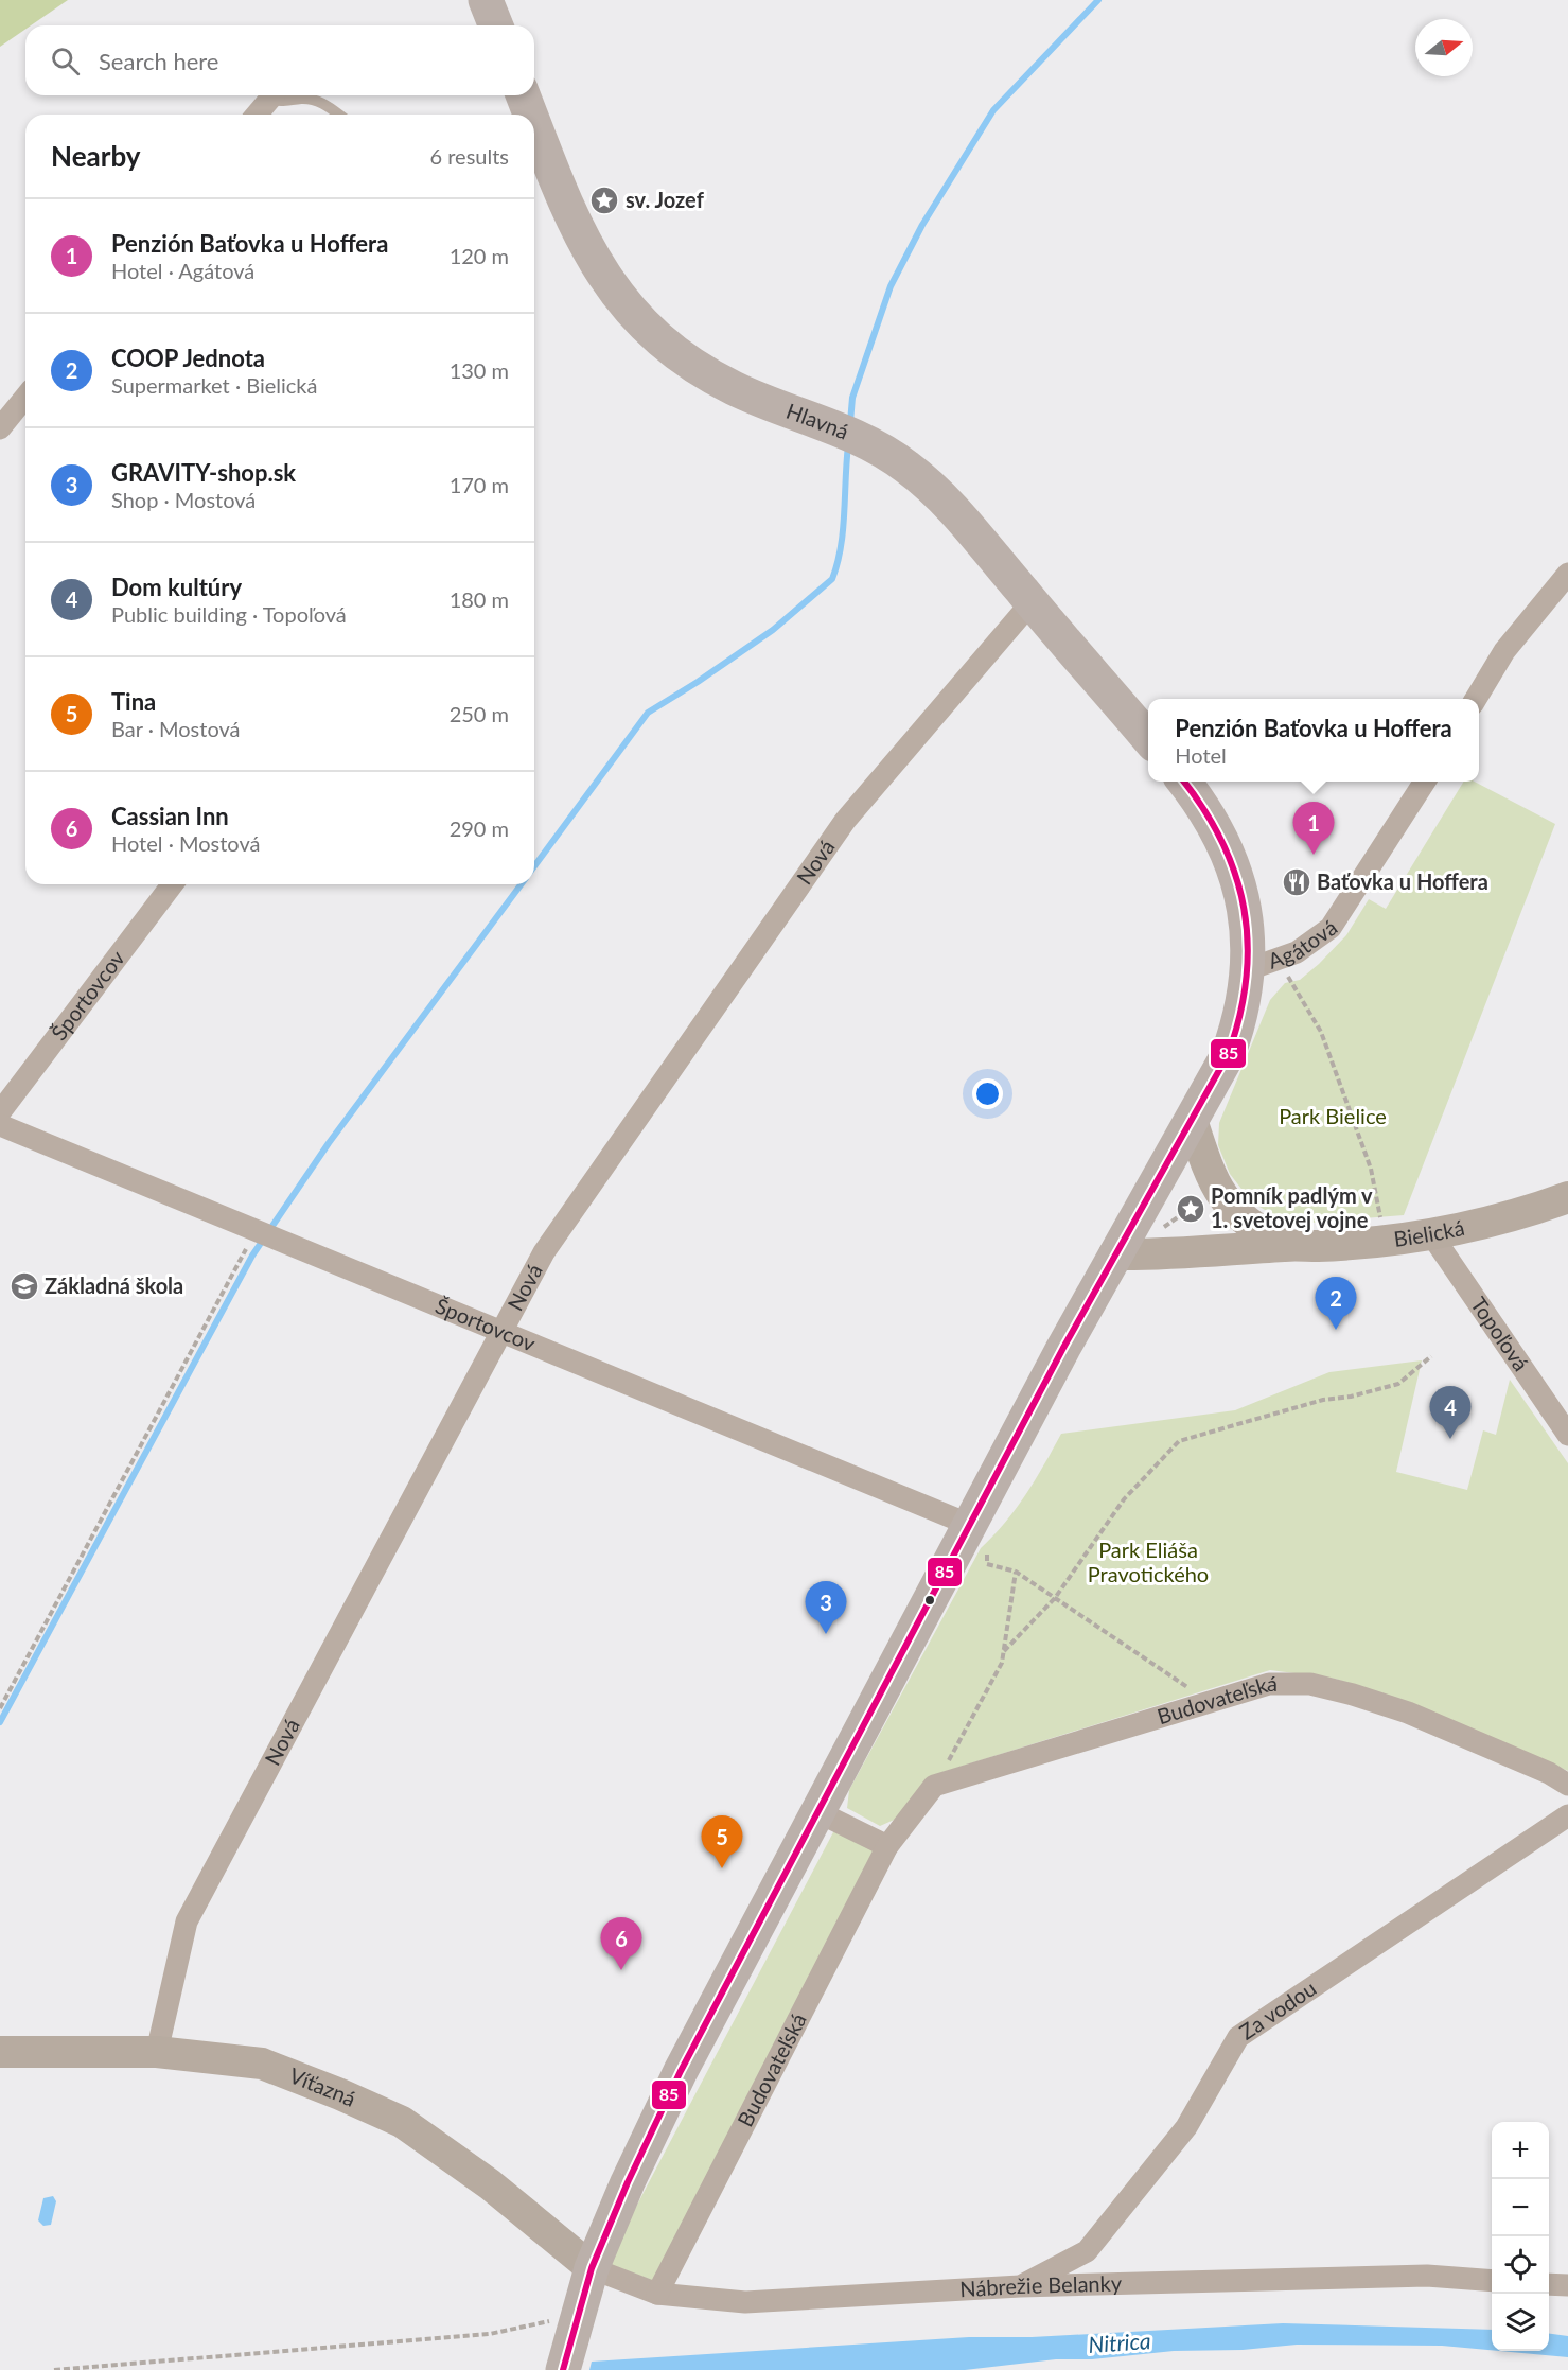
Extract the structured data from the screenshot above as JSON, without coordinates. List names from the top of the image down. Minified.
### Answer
{"streets":{"main road":["Hlavná","Bielická","Víťazná"],"street":["Nová","Agátová","Športovcov","Topoľová","Budovateľská","Za vodou","Nábrežie Belanky"]},"crossings":[["Hlavná","Nová"],["Nová","Športovcov"],["Nová","Víťazná"],["Bielická","Topoľová"],["Budovateľská","Nábrežie Belanky"],["Za vodou","Nábrežie Belanky"],["Víťazná","Nábrežie Belanky"]],"water":["Nitrica"],"parks":["Park Bielice","Park Eliáša Pravotického"],"places":{"place":["sv. Jozef","Pomník padlým v 1. svetovej vojne"],"restaurant":["Baťovka u Hoffera"],"school or university":["Základná škola"]},"lines":["transit line 85"],"north":"right","page":{"search":"Search here","heading":["Nearby","6 results"],"list":[{"mark":"1","name":"Penzión Baťovka u Hoffera","note":"Hotel · Agátová","value":"120 m"},{"mark":"2","name":"COOP Jednota","note":"Supermarket · Bielická","value":"130 m"},{"mark":"3","name":"GRAVITY-shop.sk","note":"Shop · Mostová","value":"170 m"},{"mark":"4","name":"Dom kultúry","note":"Public building · Topoľová","value":"180 m"},{"mark":"5","name":"Tina","note":"Bar · Mostová","value":"250 m"},{"mark":"6","name":"Cassian Inn","note":"Hotel · Mostová","value":"290 m"}],"popup":["Penzión Baťovka u Hoffera","Hotel"],"pins":["1","2","4","3","5","6"],"map_buttons":["+","−"]}}
